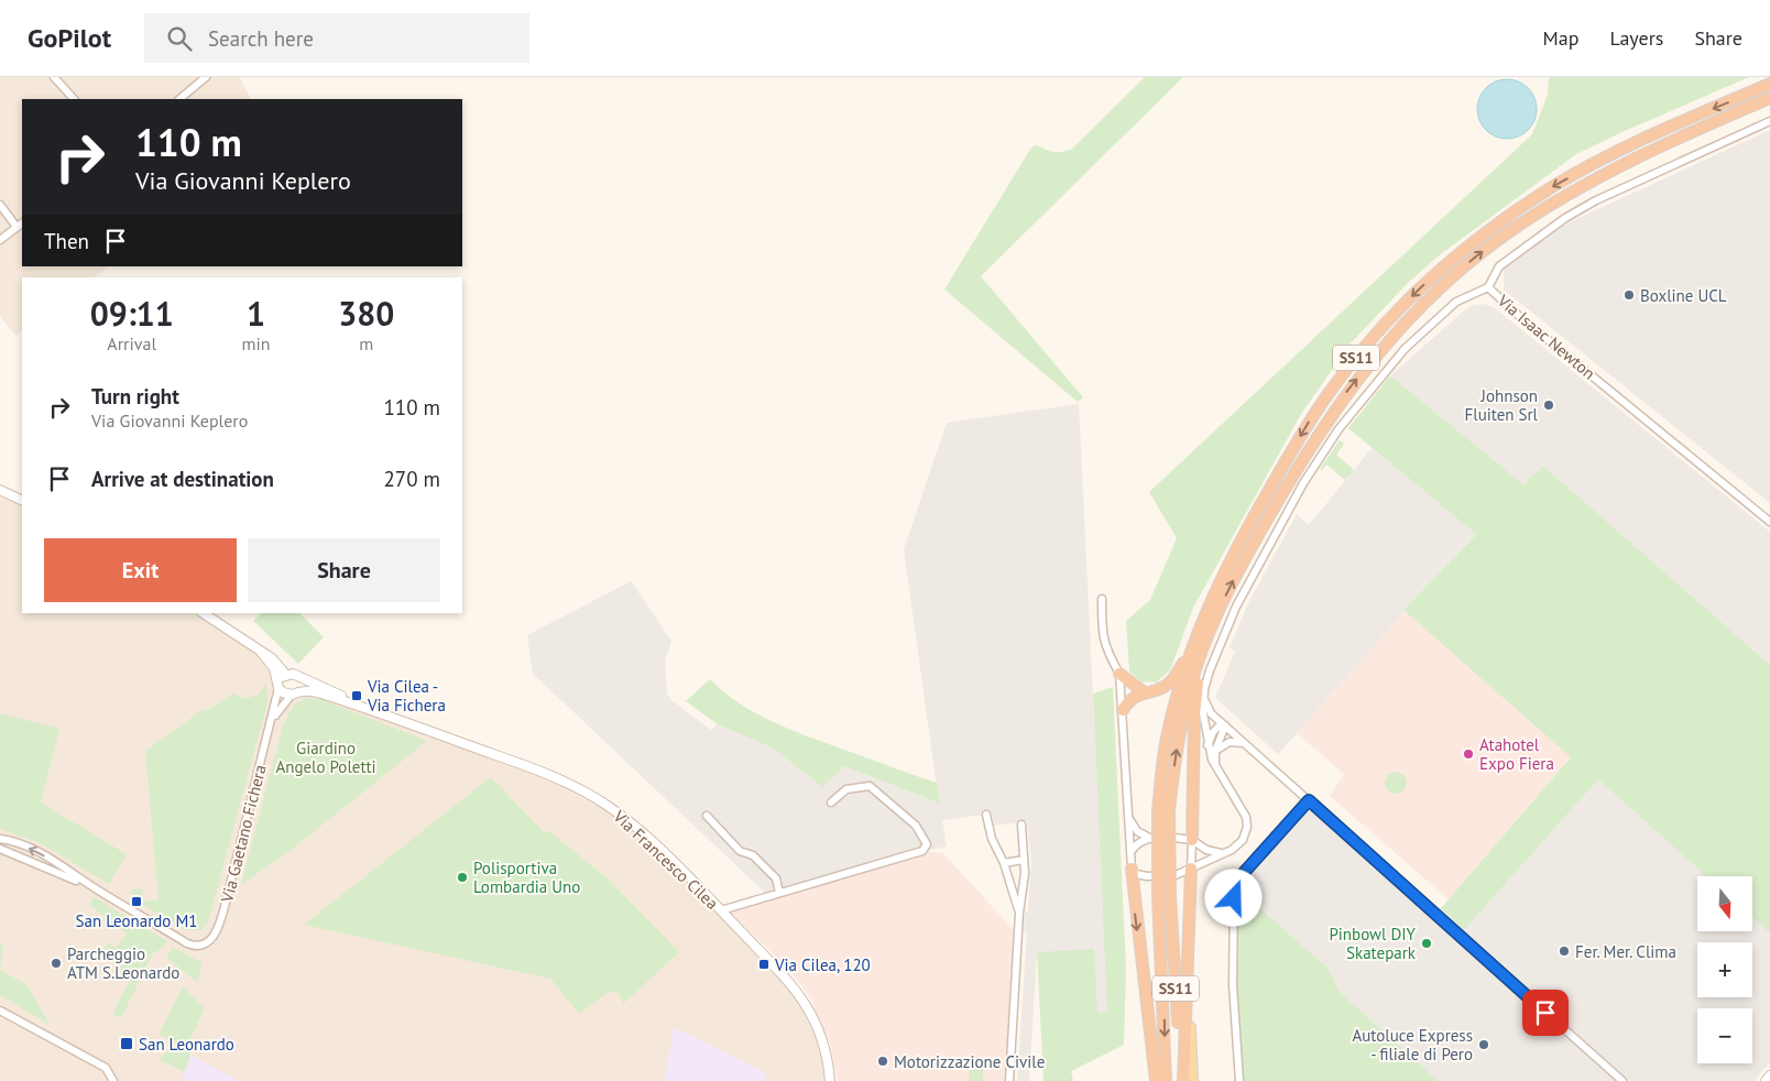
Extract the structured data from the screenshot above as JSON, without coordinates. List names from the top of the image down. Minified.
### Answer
{"streets":{"highway":["SS11"],"street":["Via Isaac Newton","Via Gaetano Fichera","Via Francesco Cilea"]},"crossings":[["Via Gaetano Fichera","Via Francesco Cilea"]],"parks":["Giardino Angelo Poletti"],"places":{"other":["Boxline UCL","Johnson Fluiten Srl","Atahotel Expo Fiera","Polisportiva Lombardia Uno","Pinbowl DIY Skatepark","Fer. Mer. Clima","Parcheggio ATM S.Leonardo","Autoluce Express - filiale di Pero","Motorizzazione Civile"],"transit":["Via Cilea - Via Fichera","San Leonardo M1","Via Cilea, 120","San Leonardo"]},"north":"bottom","page":{"header":"GoPilot","search":"Search here","nav":["Map","Layers","Share"],"turn":["110 m","Via Giovanni Keplero"],"then":"Then","eta":["09:11","Arrival","1","min","380","m"],"list":[{"name":"Turn right","note":"Via Giovanni Keplero","value":"110 m"},{"name":"Arrive at destination","value":"270 m"}],"buttons":["Exit","Share"],"map_buttons":["+","−"]}}
